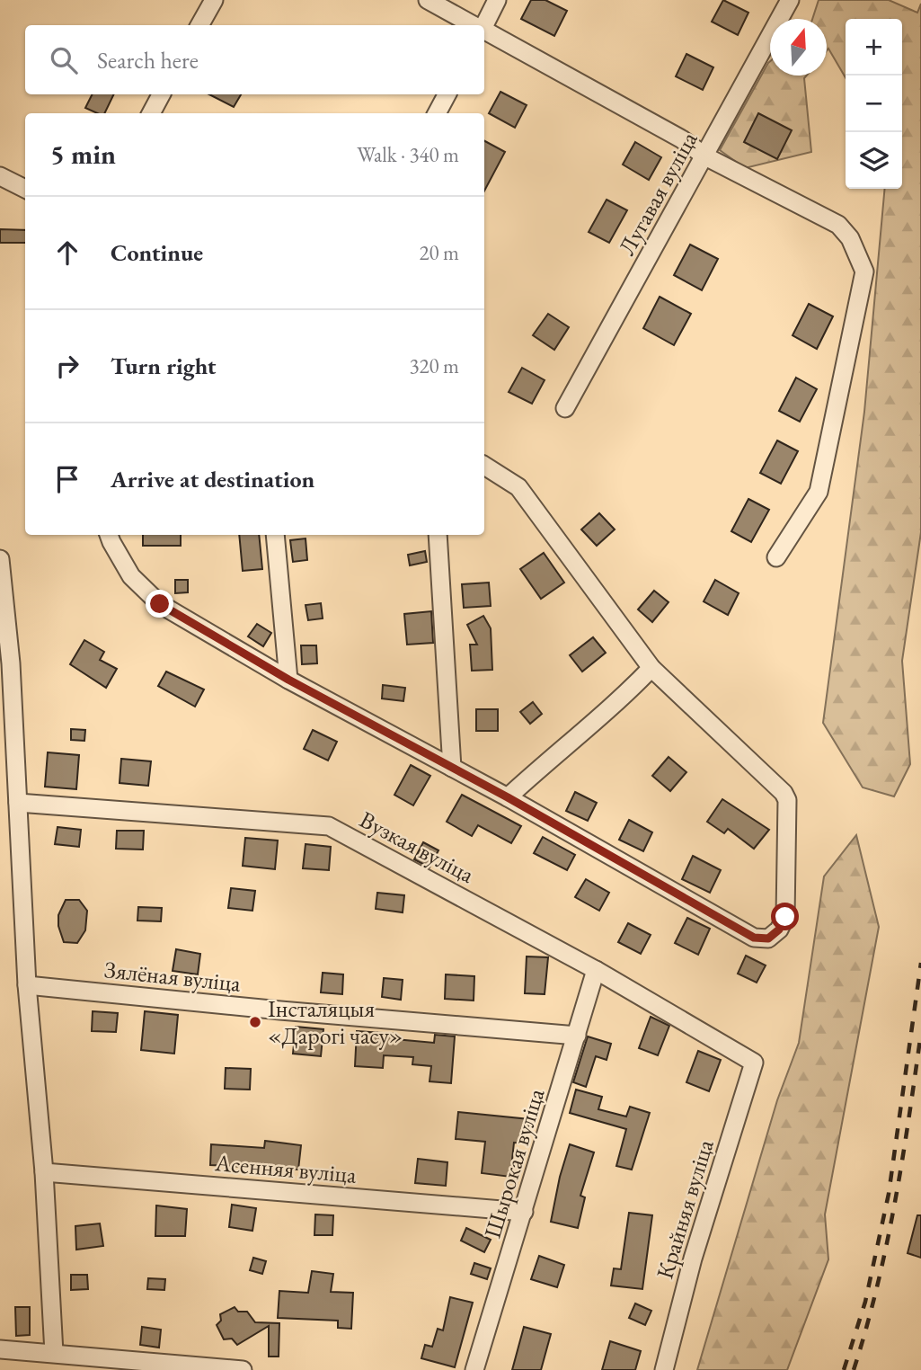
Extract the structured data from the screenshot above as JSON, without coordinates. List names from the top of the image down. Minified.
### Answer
{"streets":{"street":["Лугавая вуліца","Вузкая вуліца","Зялёная вуліца","Шырокая вуліца","Асенняя вуліца","Крайняя вуліца"]},"crossings":[["Вузкая вуліца","Шырокая вуліца"],["Вузкая вуліца","Крайняя вуліца"],["Зялёная вуліца","Шырокая вуліца"],["Шырокая вуліца","Асенняя вуліца"]],"places":["Інсталяцыя «Дарогі часу»"],"north":"top","page":{"map_buttons":["+","−"],"search":"Search here","heading":["5 min","Walk · 340 m"],"list":[["Continue","20 m"],["Turn right","320 m"],"Arrive at destination"]}}
